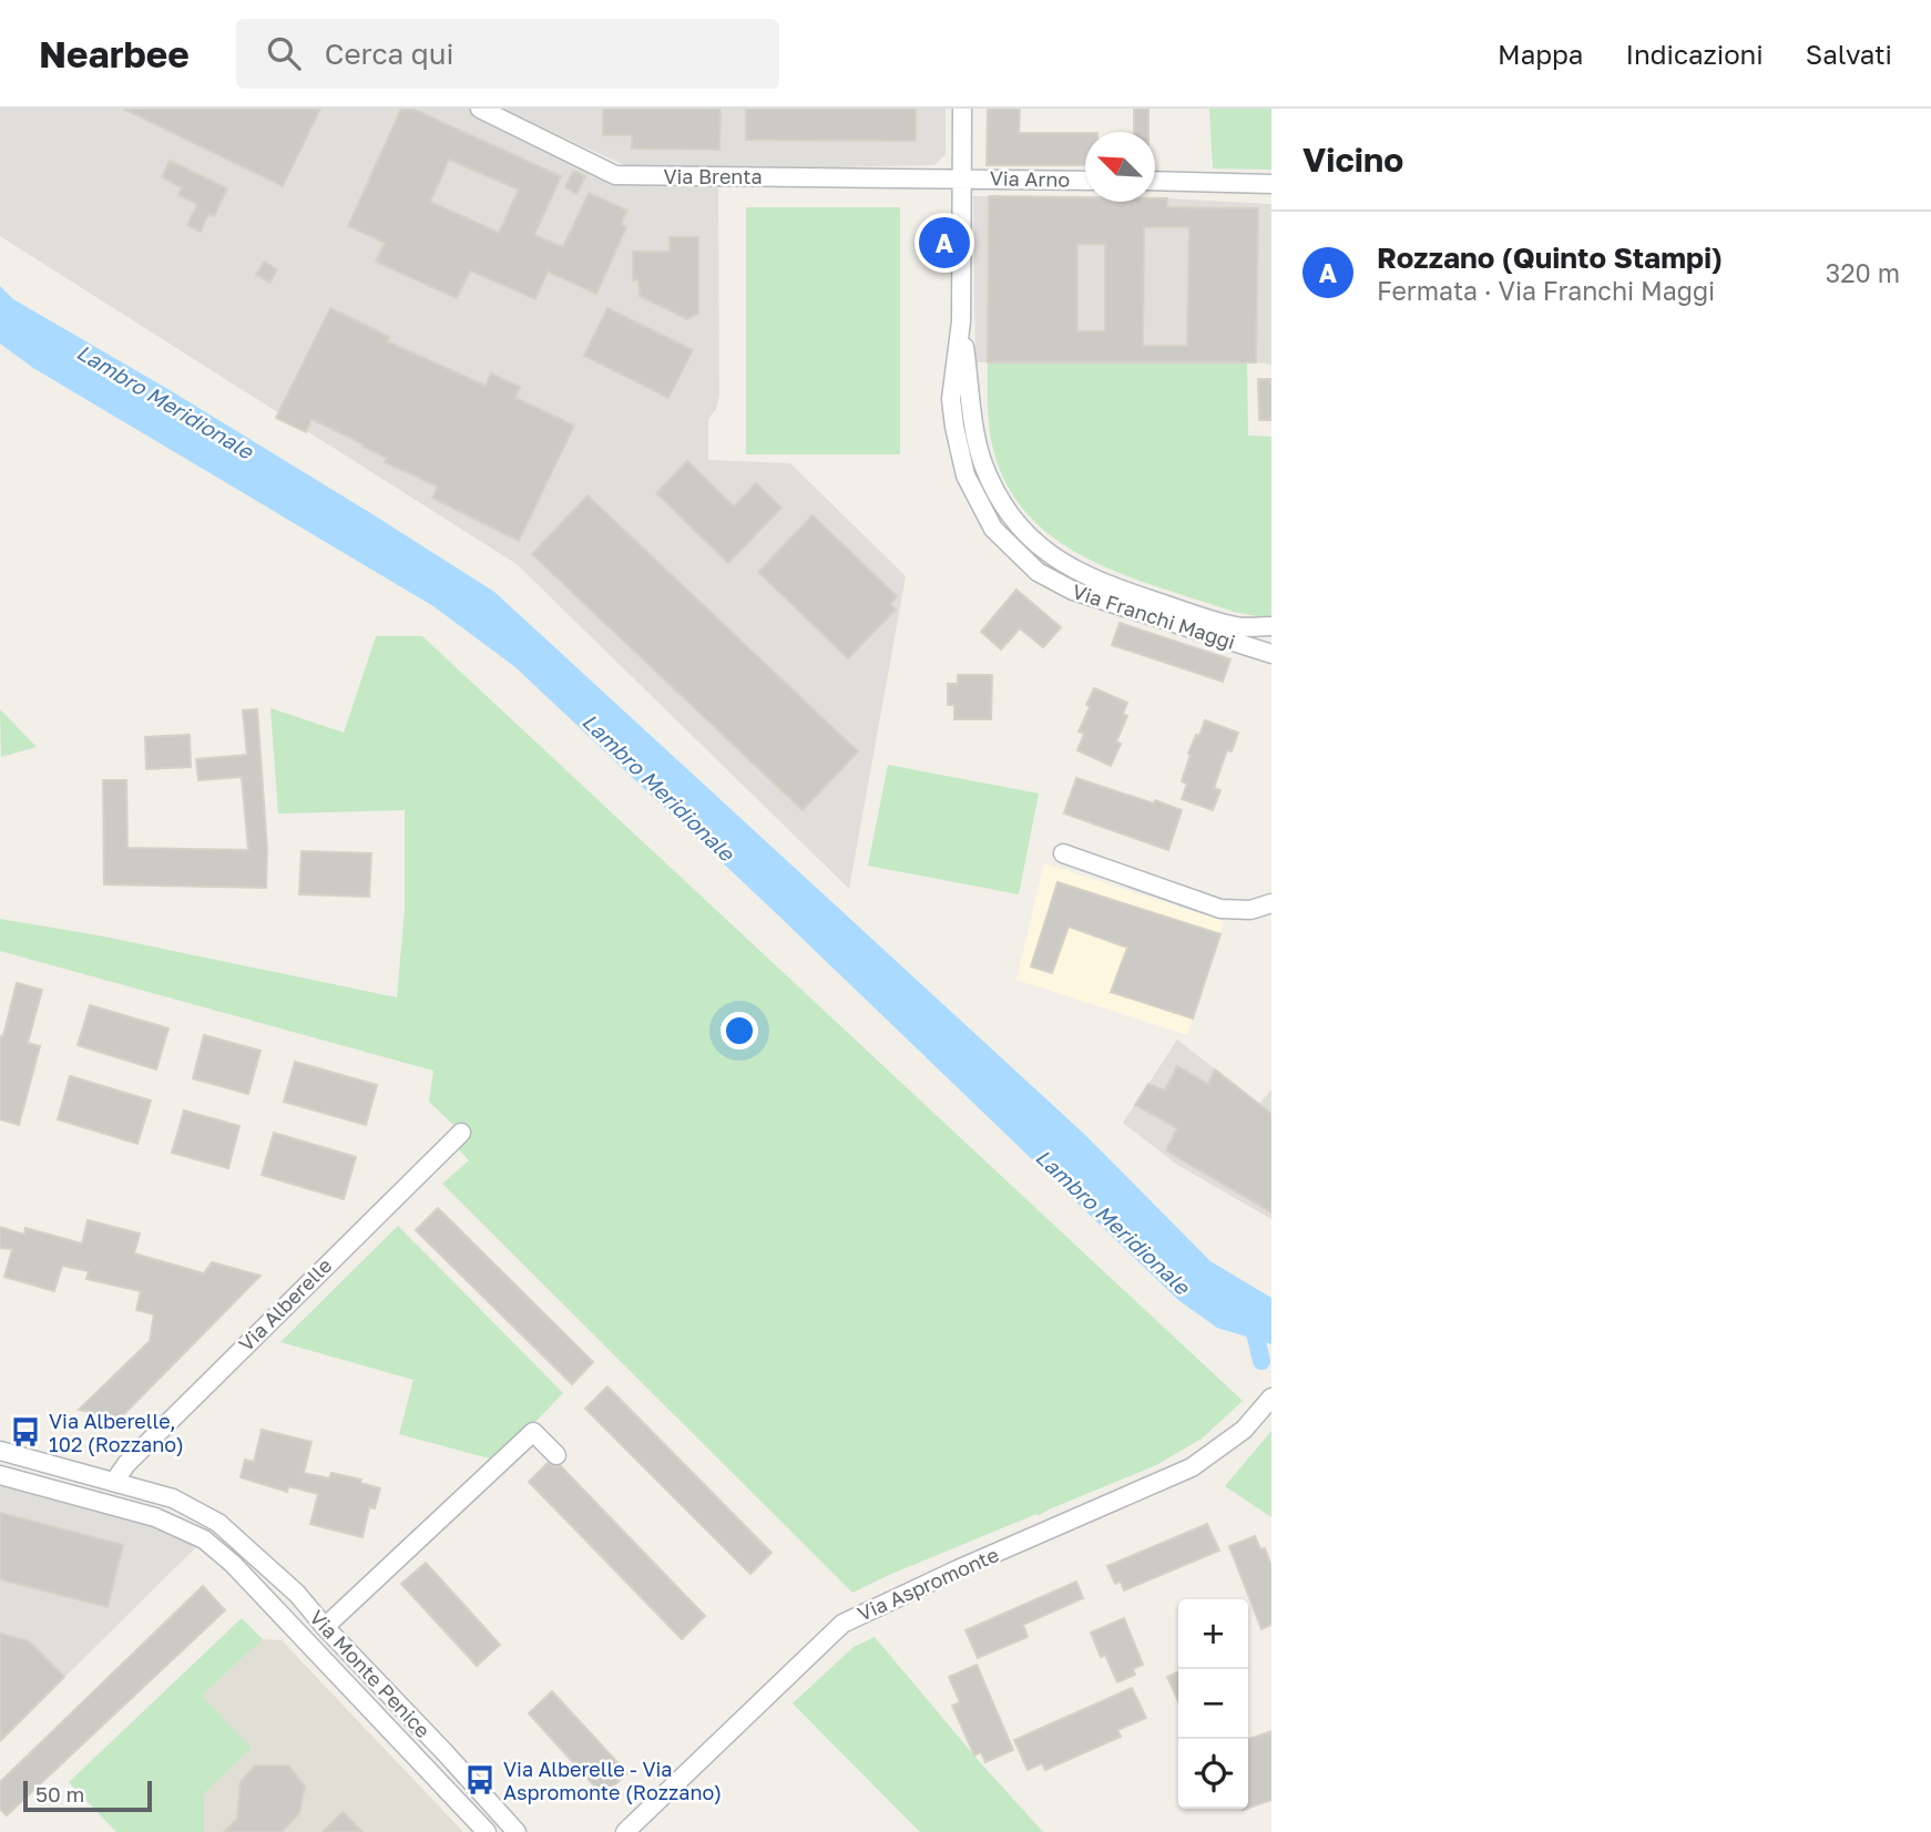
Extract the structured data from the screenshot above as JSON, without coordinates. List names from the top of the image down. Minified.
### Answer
{"streets":{"street":["Via Brenta","Via Arno","Via Franchi Maggi","Via Alberelle","Via Aspromonte","Via Monte Penice"]},"crossings":[["Via Brenta","Via Arno"],["Via Brenta","Via Franchi Maggi"],["Via Arno","Via Franchi Maggi"],["Via Alberelle","Via Monte Penice"]],"water":["Lambro Meridionale"],"places":{"bus stop":["Via Alberelle, 102 (Rozzano)","Via Alberelle - Via Aspromonte (Rozzano)"]},"scale_bar":"50 m","north":"top left","page":{"header":"Nearbee","search":"Cerca qui","nav":["Mappa","Indicazioni","Salvati"],"heading":"Vicino","list":[{"mark":"A","name":"Rozzano (Quinto Stampi)","note":"Fermata · Via Franchi Maggi","value":"320 m"}],"pins":"A","map_buttons":["+","−"],"scale":"50 m"}}
